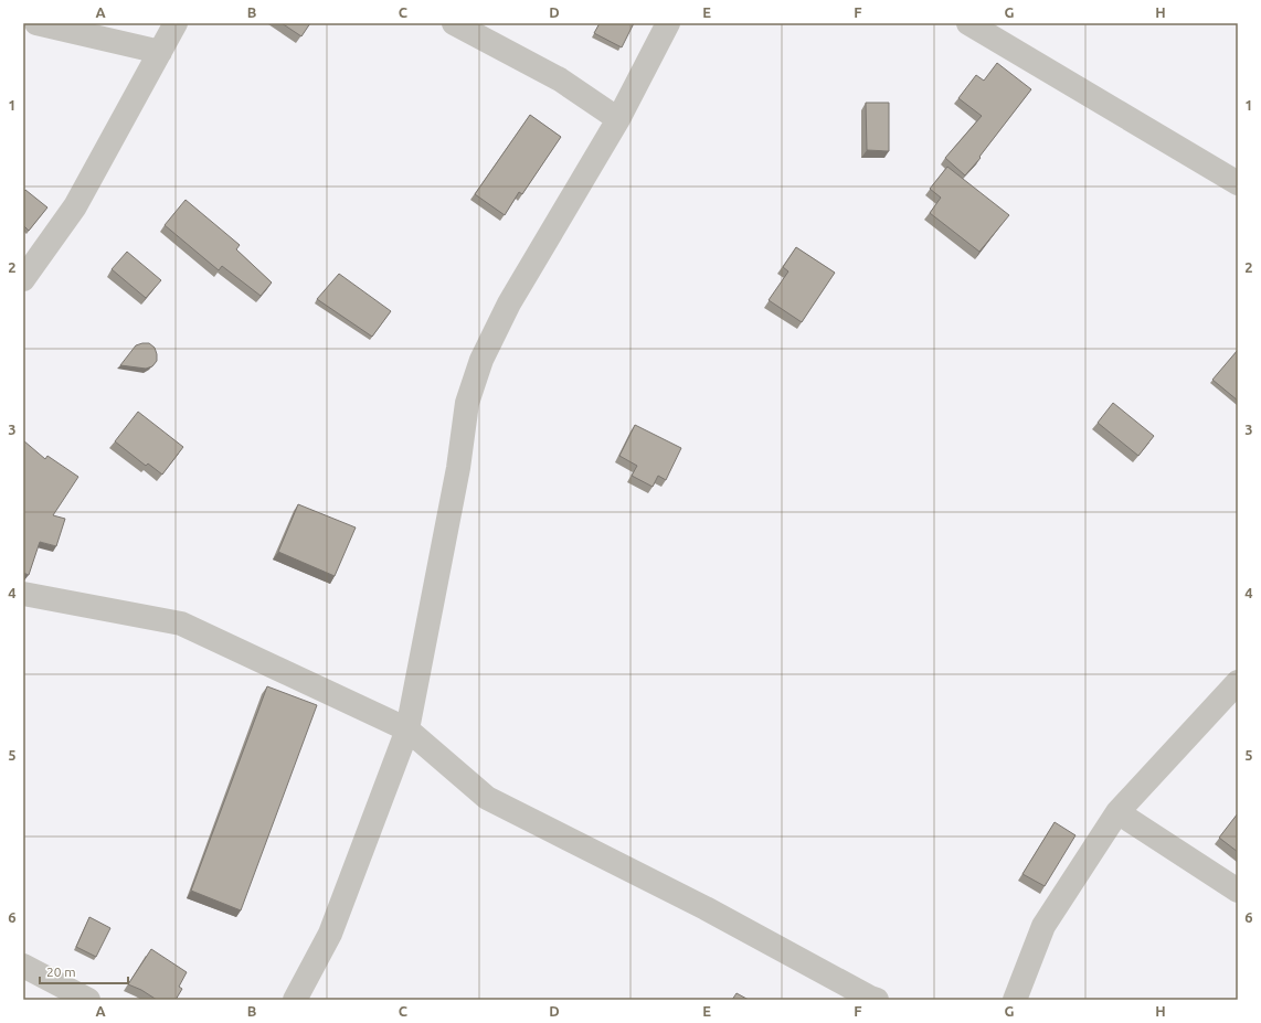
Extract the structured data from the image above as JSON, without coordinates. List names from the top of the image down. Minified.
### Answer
{"scale_bar":"20 m","grid":{"columns":["A","B","C","D","E","F","G","H"],"rows":["1","2","3","4","5","6"]}}
